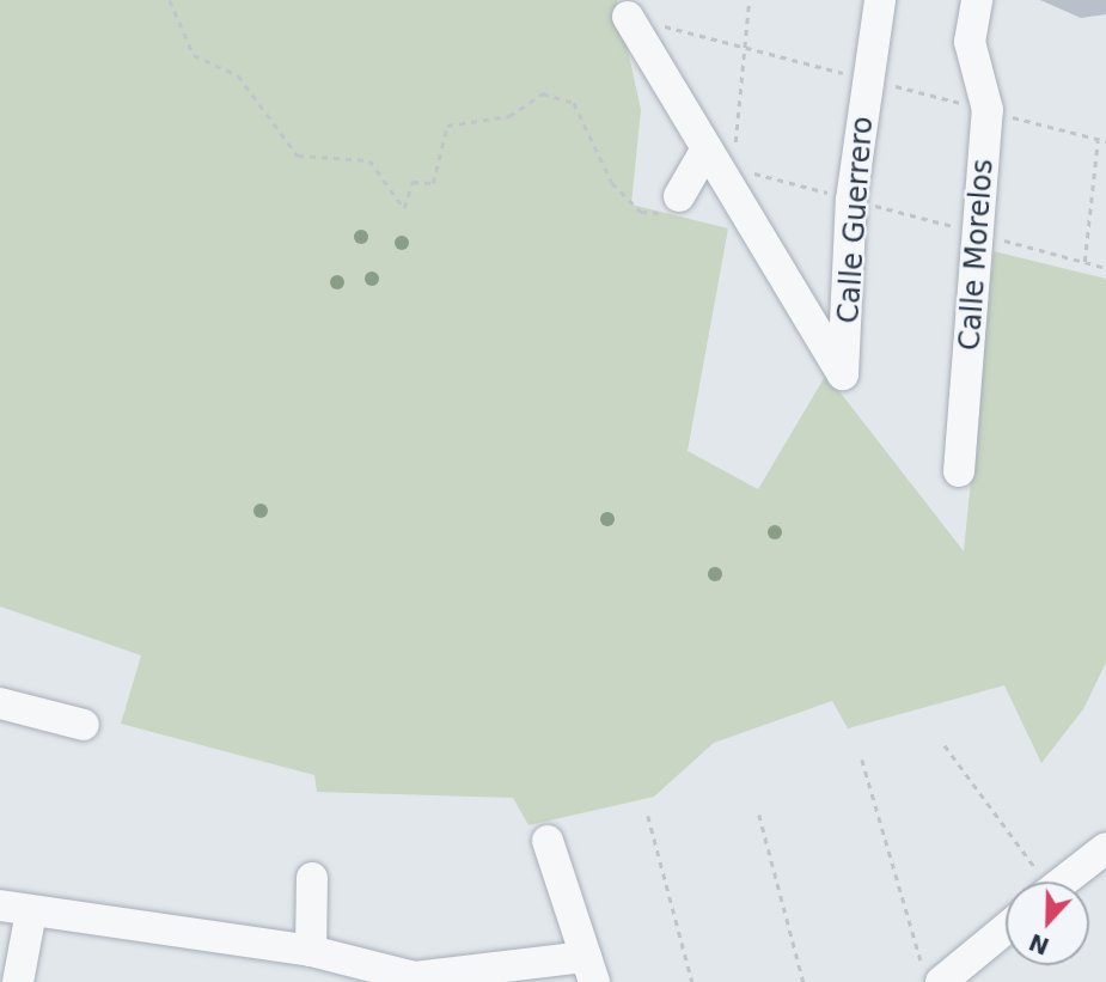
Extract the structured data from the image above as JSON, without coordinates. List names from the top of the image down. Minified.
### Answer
{"streets":{"street":["Calle Guerrero","Calle Morelos"]},"north":"bottom"}
